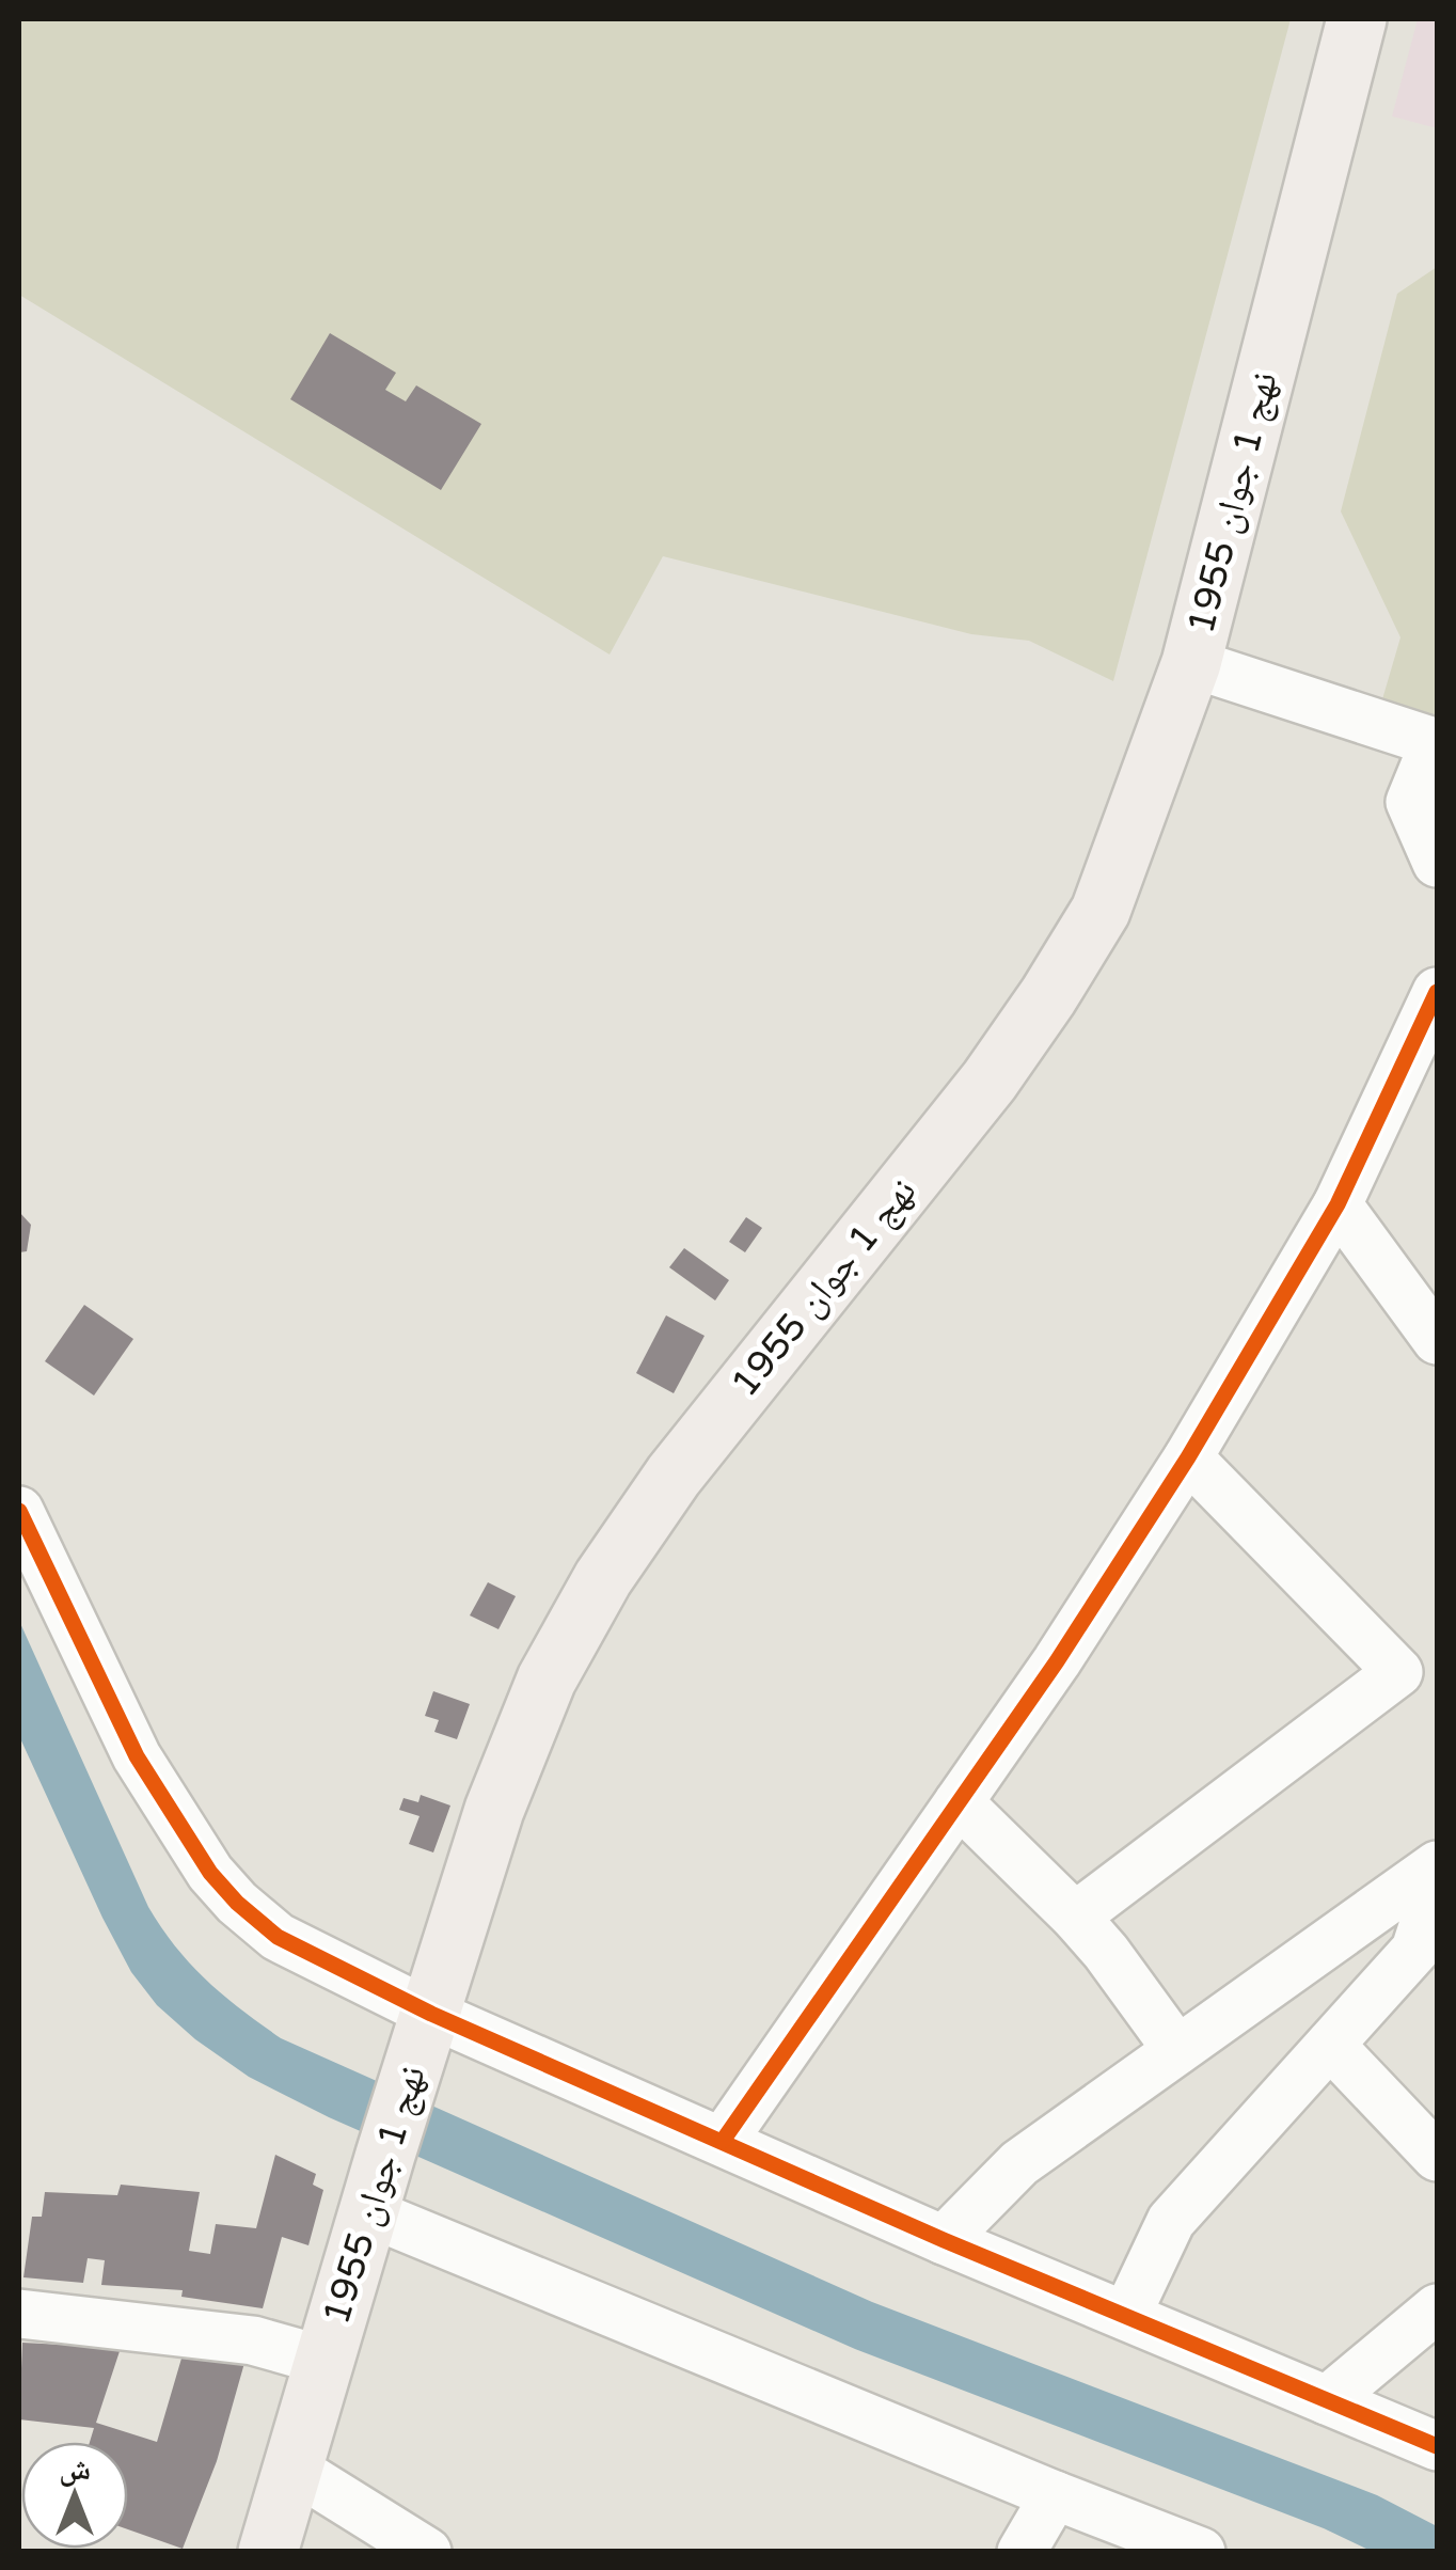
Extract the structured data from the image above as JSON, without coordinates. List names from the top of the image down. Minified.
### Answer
{"streets":{"main road":["نهج 1 جوان 1955"]},"north":"top"}
